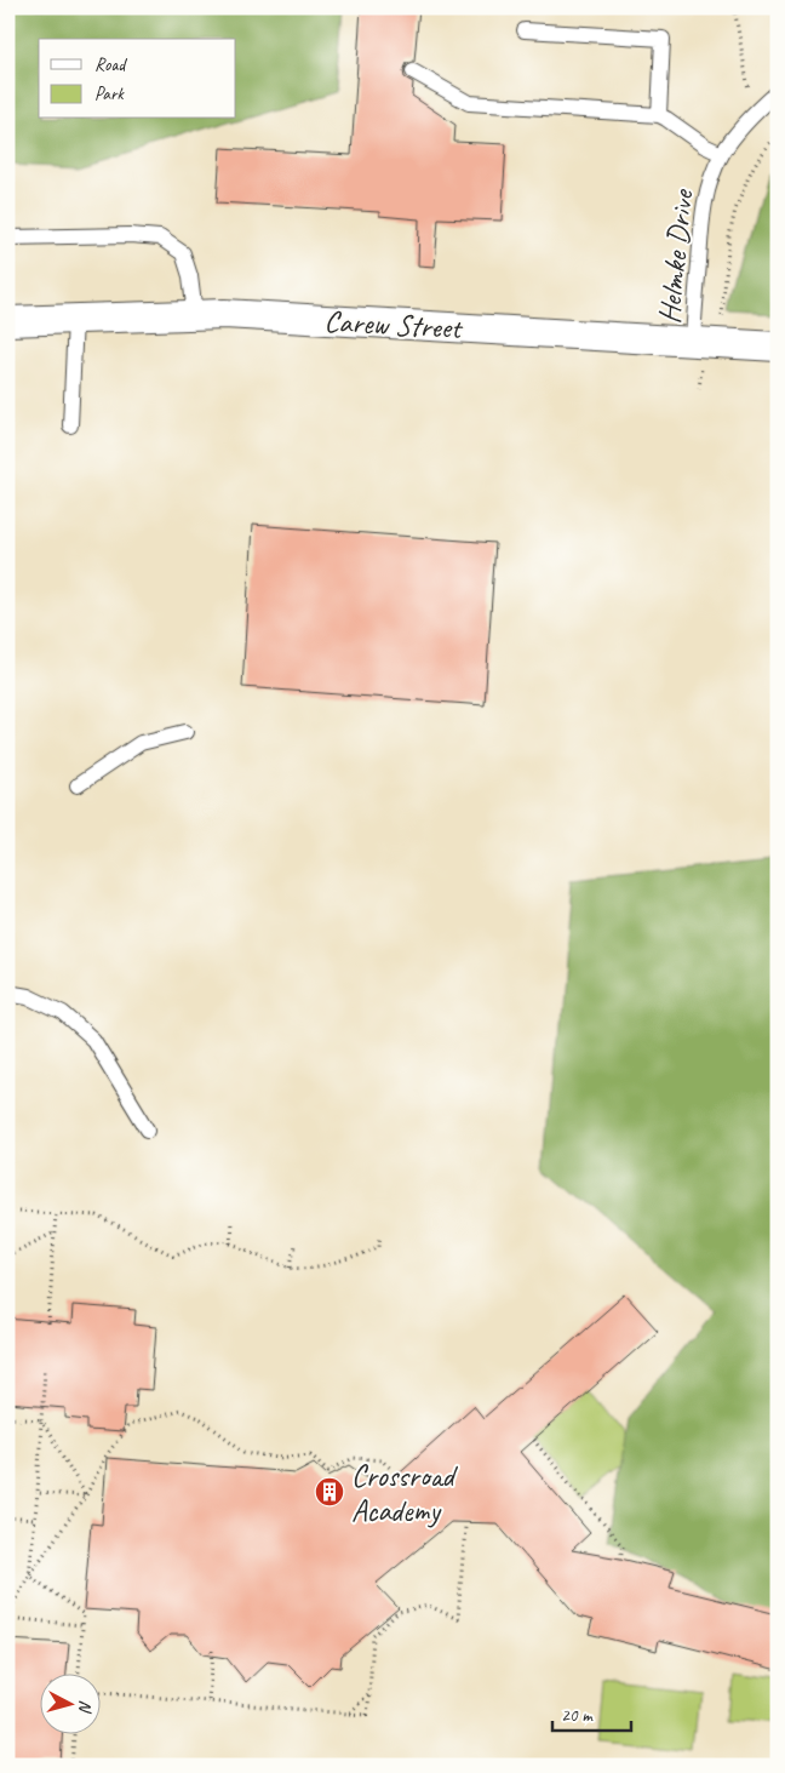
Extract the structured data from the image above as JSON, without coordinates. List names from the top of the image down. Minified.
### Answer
{"streets":{"street":["Carew Street"],"lane":["Helmke Drive"]},"crossings":[["Helmke Drive","Carew Street"]],"places":{"building":["Crossroad Academy"]},"legend":["Road","Park"],"scale_bar":"20 m","north":"right"}
